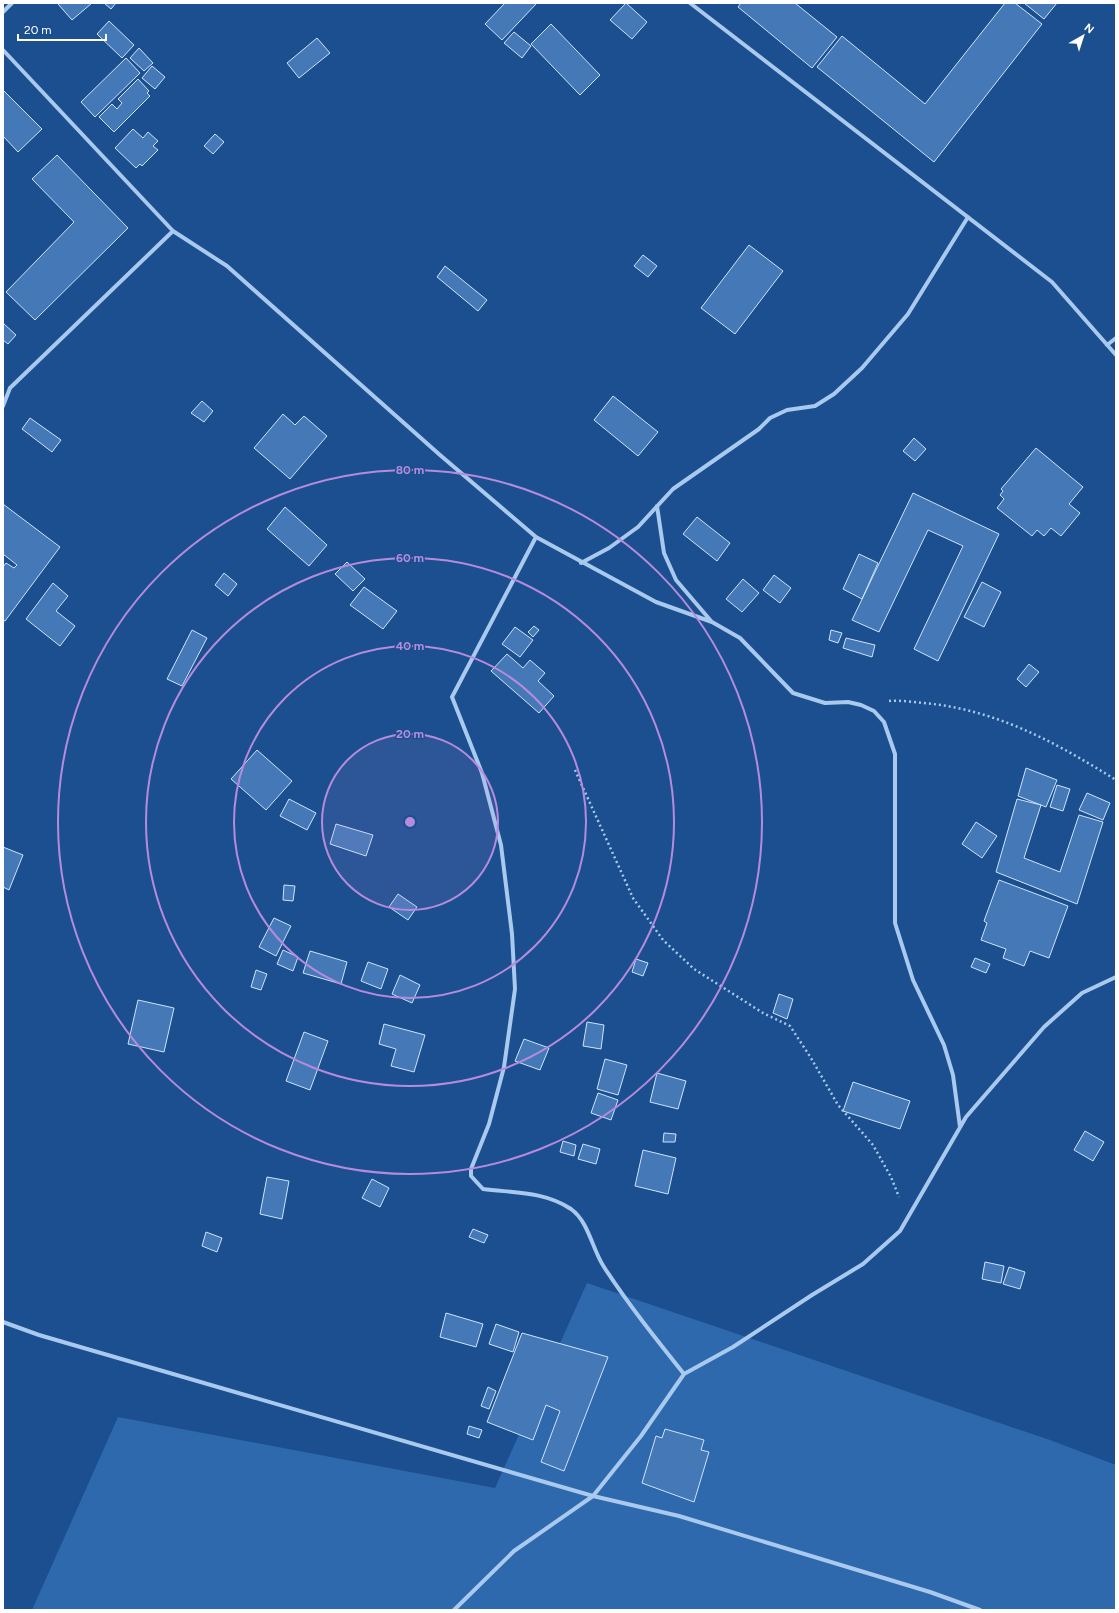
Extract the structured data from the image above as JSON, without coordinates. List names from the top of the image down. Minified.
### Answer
{"scale_bar":"20 m","north":"top right","rings":["80 m","60 m","40 m","20 m"]}
